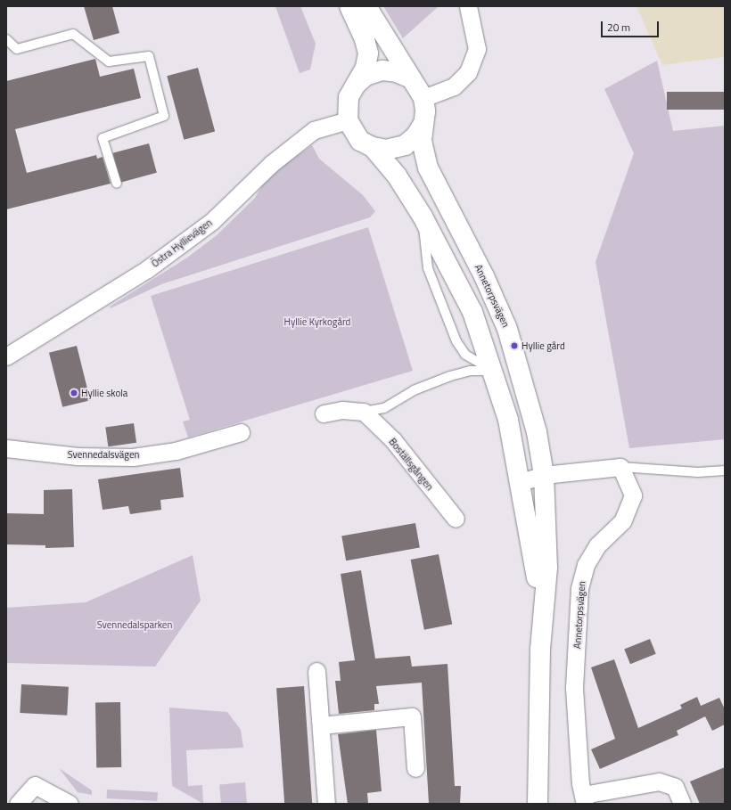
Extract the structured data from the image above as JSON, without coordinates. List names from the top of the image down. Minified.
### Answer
{"streets":{"main road":["Annetorpsvägen"],"street":["Östra Hyllievägen","Svennedalsvägen","Boställsgången"]},"crossings":[["Östra Hyllievägen","Annetorpsvägen"]],"parks":["Hyllie Kyrkogård","Svennedalsparken"],"places":["Hyllie gård","Hyllie skola"],"scale_bar":"20 m"}
